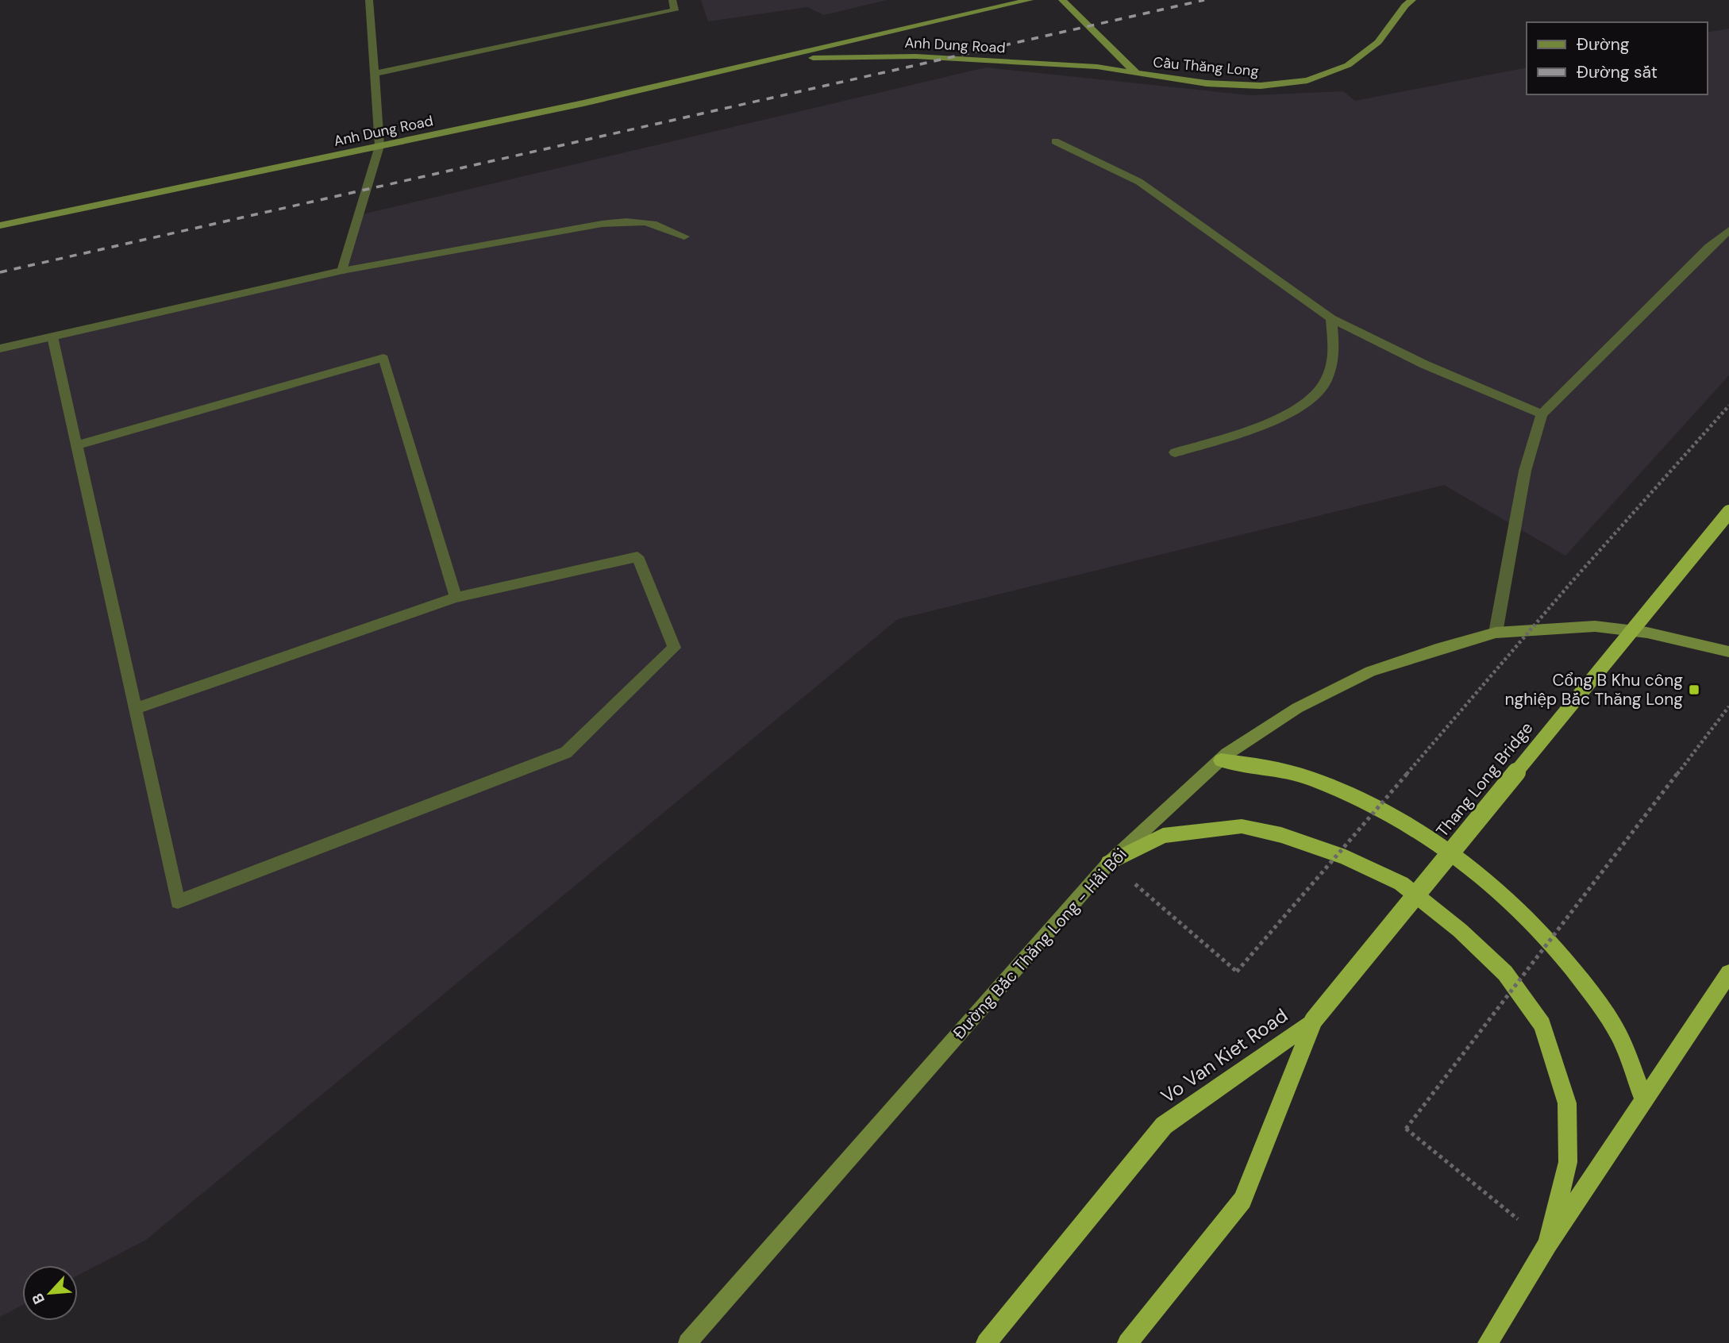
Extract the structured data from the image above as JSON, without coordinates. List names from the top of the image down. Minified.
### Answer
{"streets":{"highway":["Thang Long Bridge","Vo Van Kiet Road"],"main road":["Anh Dung Road","Cầu Thăng Long","Đường Bắc Thăng Long - Hải Bối"]},"crossings":[["Anh Dung Road","Cầu Thăng Long"],["Thang Long Bridge","Vo Van Kiet Road"]],"places":{"transit":["Cổng B Khu công nghiệp Bắc Thăng Long"]},"legend":["Đường","Đường sắt"],"north":"bottom left"}
